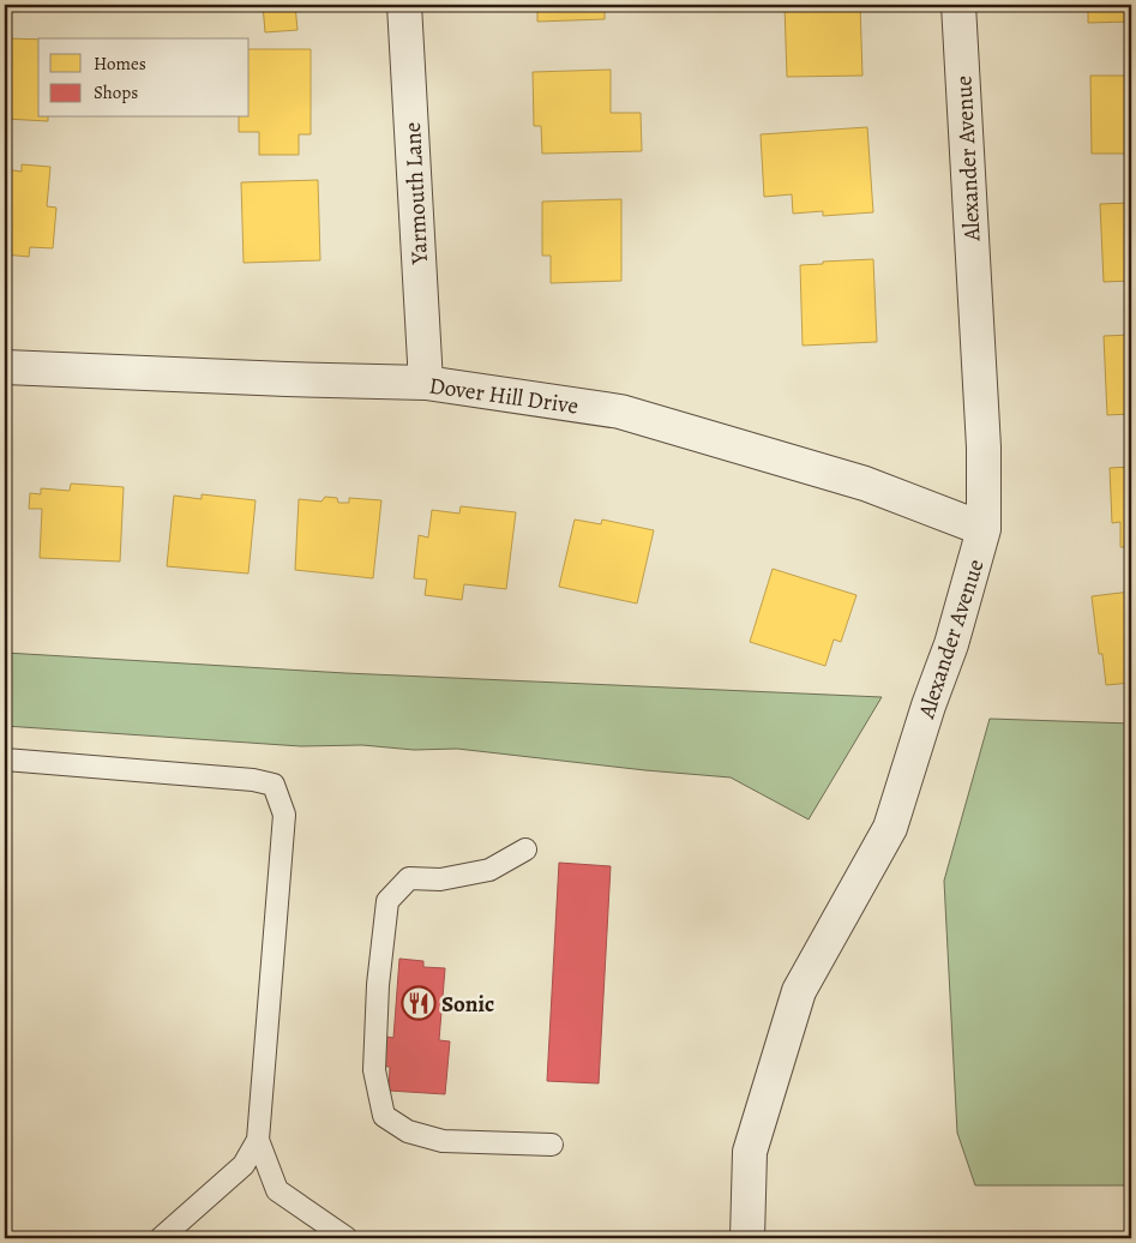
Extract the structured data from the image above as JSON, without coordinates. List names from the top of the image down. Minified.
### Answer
{"streets":{"street":["Alexander Avenue","Yarmouth Lane","Dover Hill Drive"]},"crossings":[["Alexander Avenue","Dover Hill Drive"],["Yarmouth Lane","Dover Hill Drive"]],"places":{"restaurant":["Sonic"]},"legend":["Homes","Shops"]}
